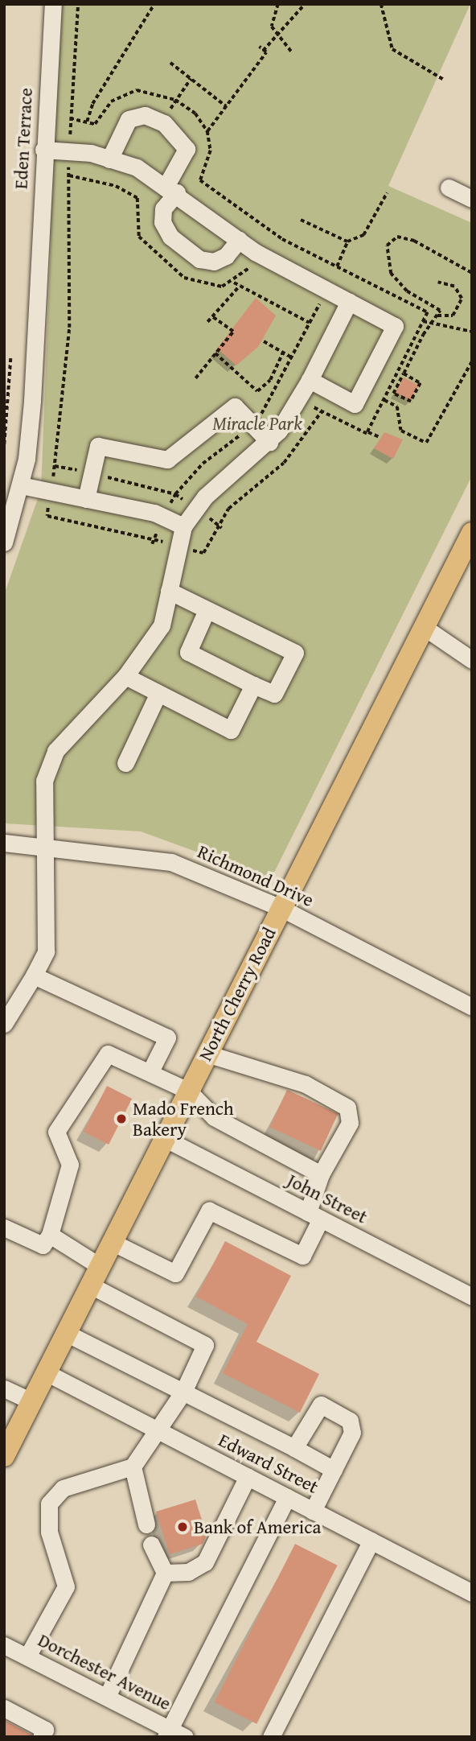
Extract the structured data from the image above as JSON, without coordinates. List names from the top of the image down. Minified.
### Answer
{"streets":{"main road":["North Cherry Road"],"street":["Eden Terrace","Richmond Drive","John Street","Edward Street","Dorchester Avenue"]},"crossings":[["Richmond Drive","North Cherry Road"],["North Cherry Road","John Street"],["North Cherry Road","Edward Street"]],"parks":["Miracle Park"],"places":["Mado French Bakery","Bank of America"]}
